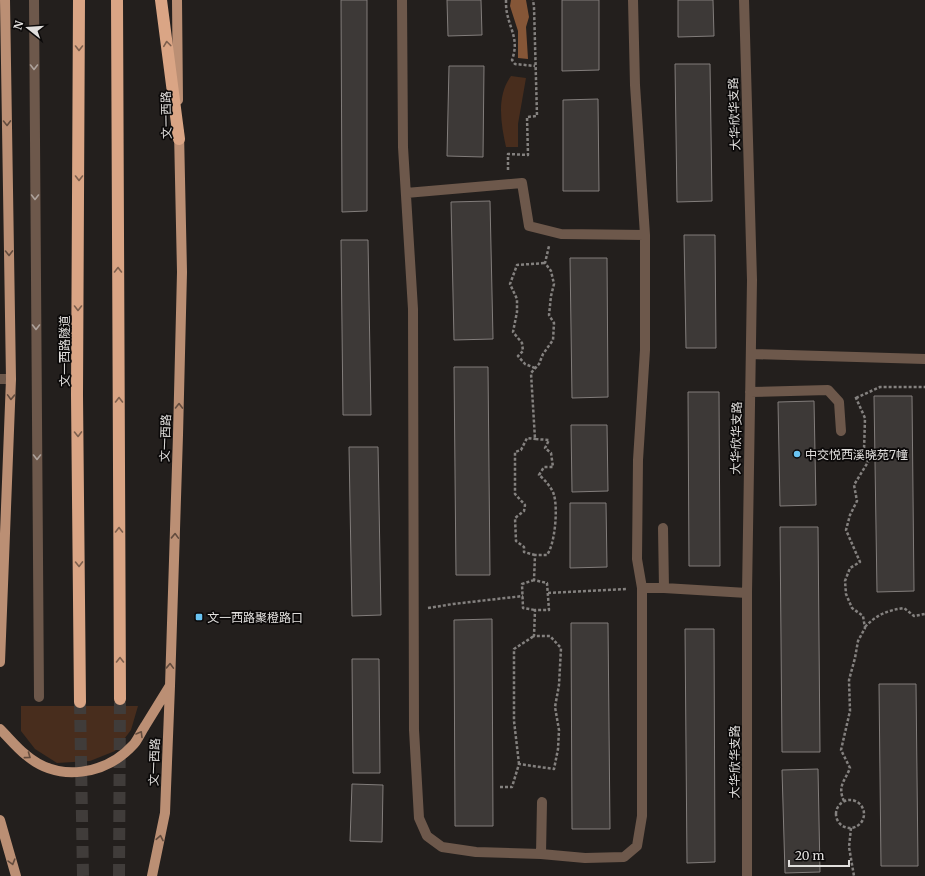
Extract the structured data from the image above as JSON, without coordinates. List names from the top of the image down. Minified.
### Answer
{"streets":{"highway":["文一西路隧道"],"main road":["文一西路"],"street":["大华·欣华支路"]},"one_way":["文一西路"],"places":{"other":["中交悦西溪晓苑7幢"],"transit":["文一西路聚橙路口"]},"scale_bar":"20 m","north":"left"}
